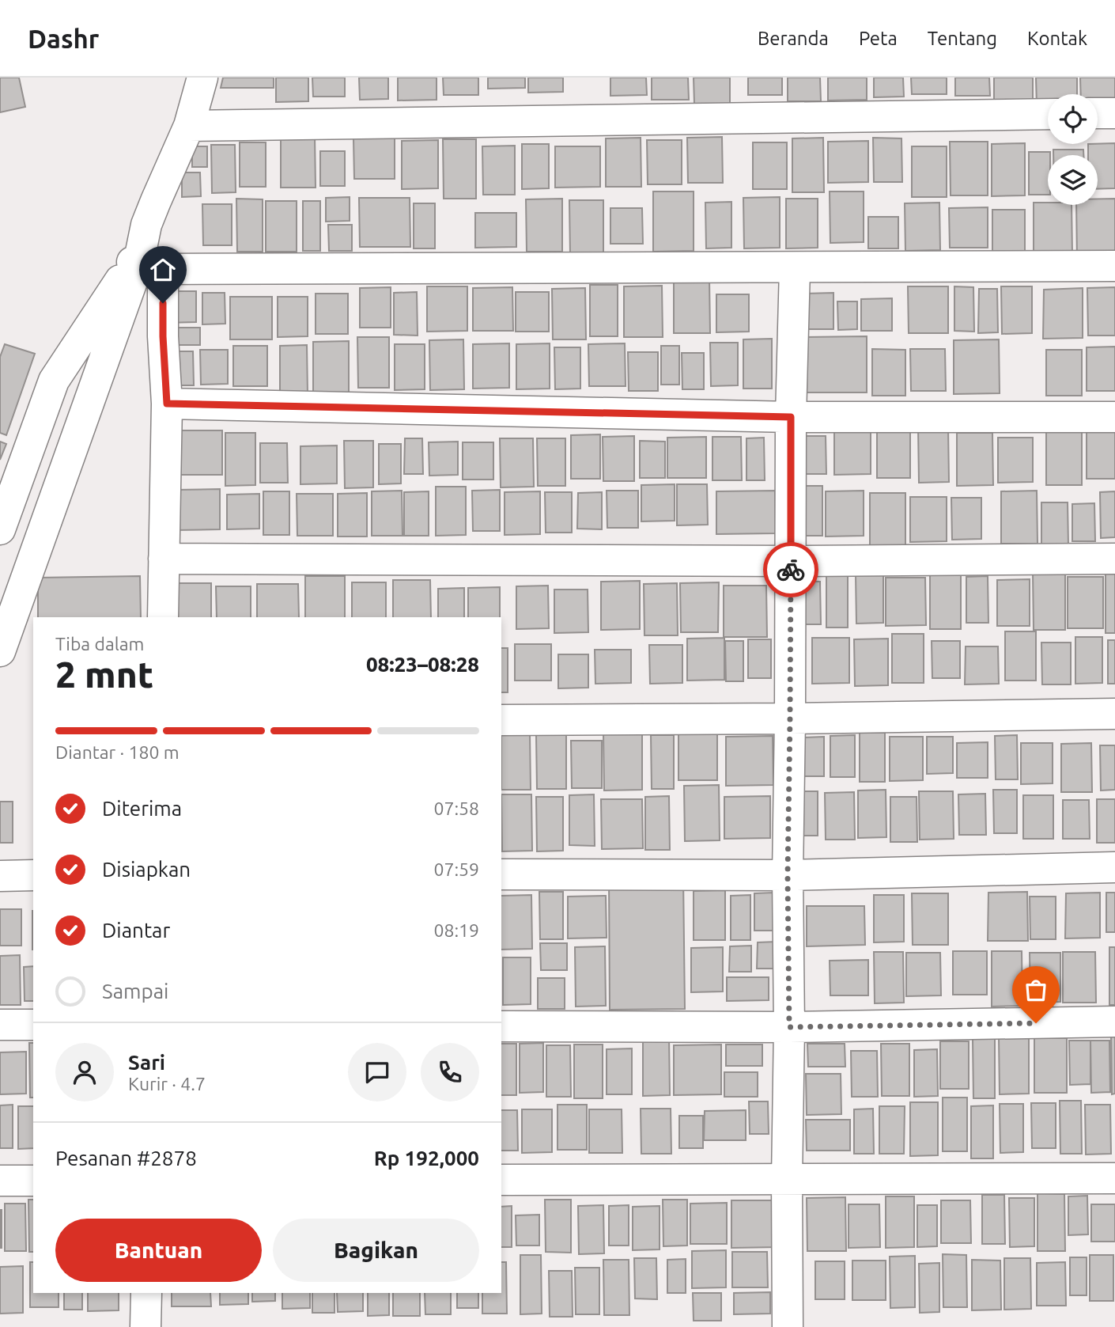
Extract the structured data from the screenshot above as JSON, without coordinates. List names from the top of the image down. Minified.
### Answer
{"page":{"header":"Dashr","nav":["Beranda","Peta","Tentang","Kontak"],"heading":["2 mnt","Tiba dalam","08:23–08:28"],"panel":["Sari","Kurir · 4.7","Pesanan #2878","Rp 192,000"],"bar":"Diantar · 180 m","list":[["Diterima","07:58"],["Disiapkan","07:59"],["Diantar","08:19"],"Sampai"],"buttons":["Bantuan","Bagikan"]}}
